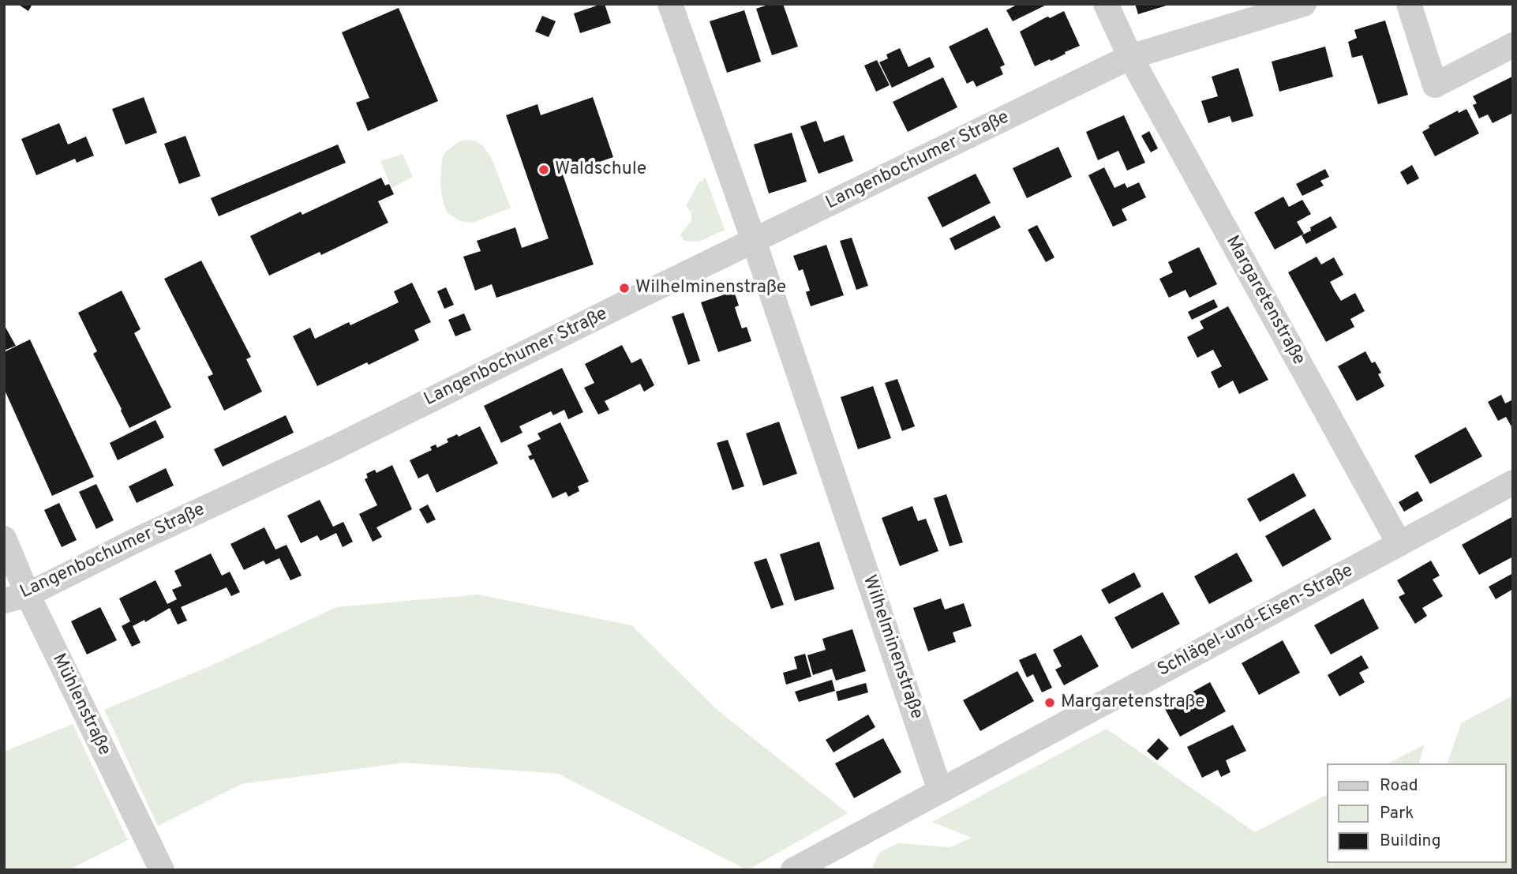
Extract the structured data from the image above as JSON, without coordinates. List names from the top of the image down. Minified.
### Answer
{"streets":{"street":["Langenbochumer Straße","Margaretenstraße","Schlägel-und-Eisen-Straße","Wilhelminenstraße","Mühlenstraße"]},"crossings":[["Langenbochumer Straße","Margaretenstraße"],["Langenbochumer Straße","Wilhelminenstraße"],["Langenbochumer Straße","Mühlenstraße"],["Margaretenstraße","Schlägel-und-Eisen-Straße"],["Schlägel-und-Eisen-Straße","Wilhelminenstraße"]],"places":["Waldschule","Wilhelminenstraße","Margaretenstraße"],"legend":["Road","Park","Building"]}
